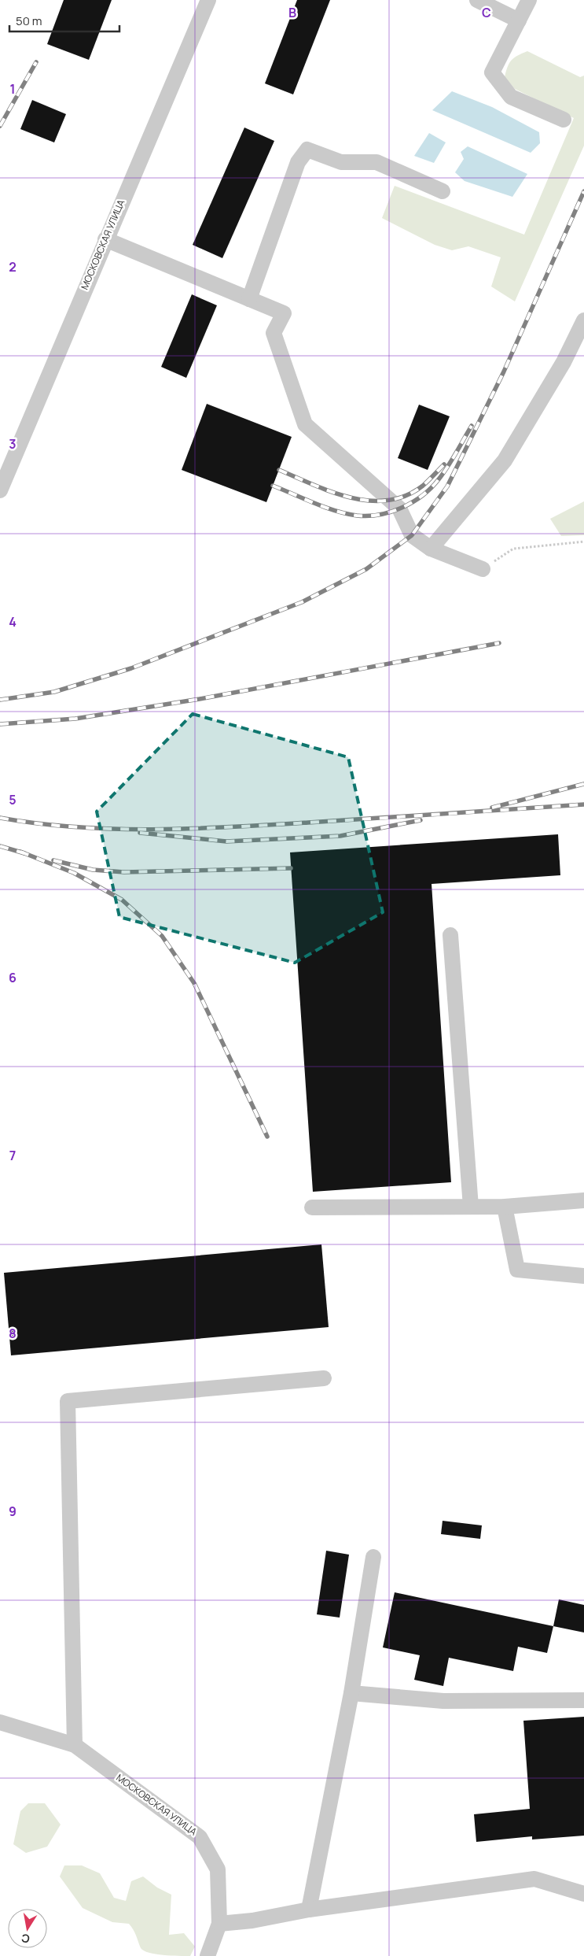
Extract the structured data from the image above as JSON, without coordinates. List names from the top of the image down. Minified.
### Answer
{"streets":{"street":["МОСКОВСКАЯ УЛИЦА"]},"scale_bar":"50 m","north":"bottom","grid":{"columns":["B","C"],"rows":["1","2","3","4","5","6","7","8","9"]}}
